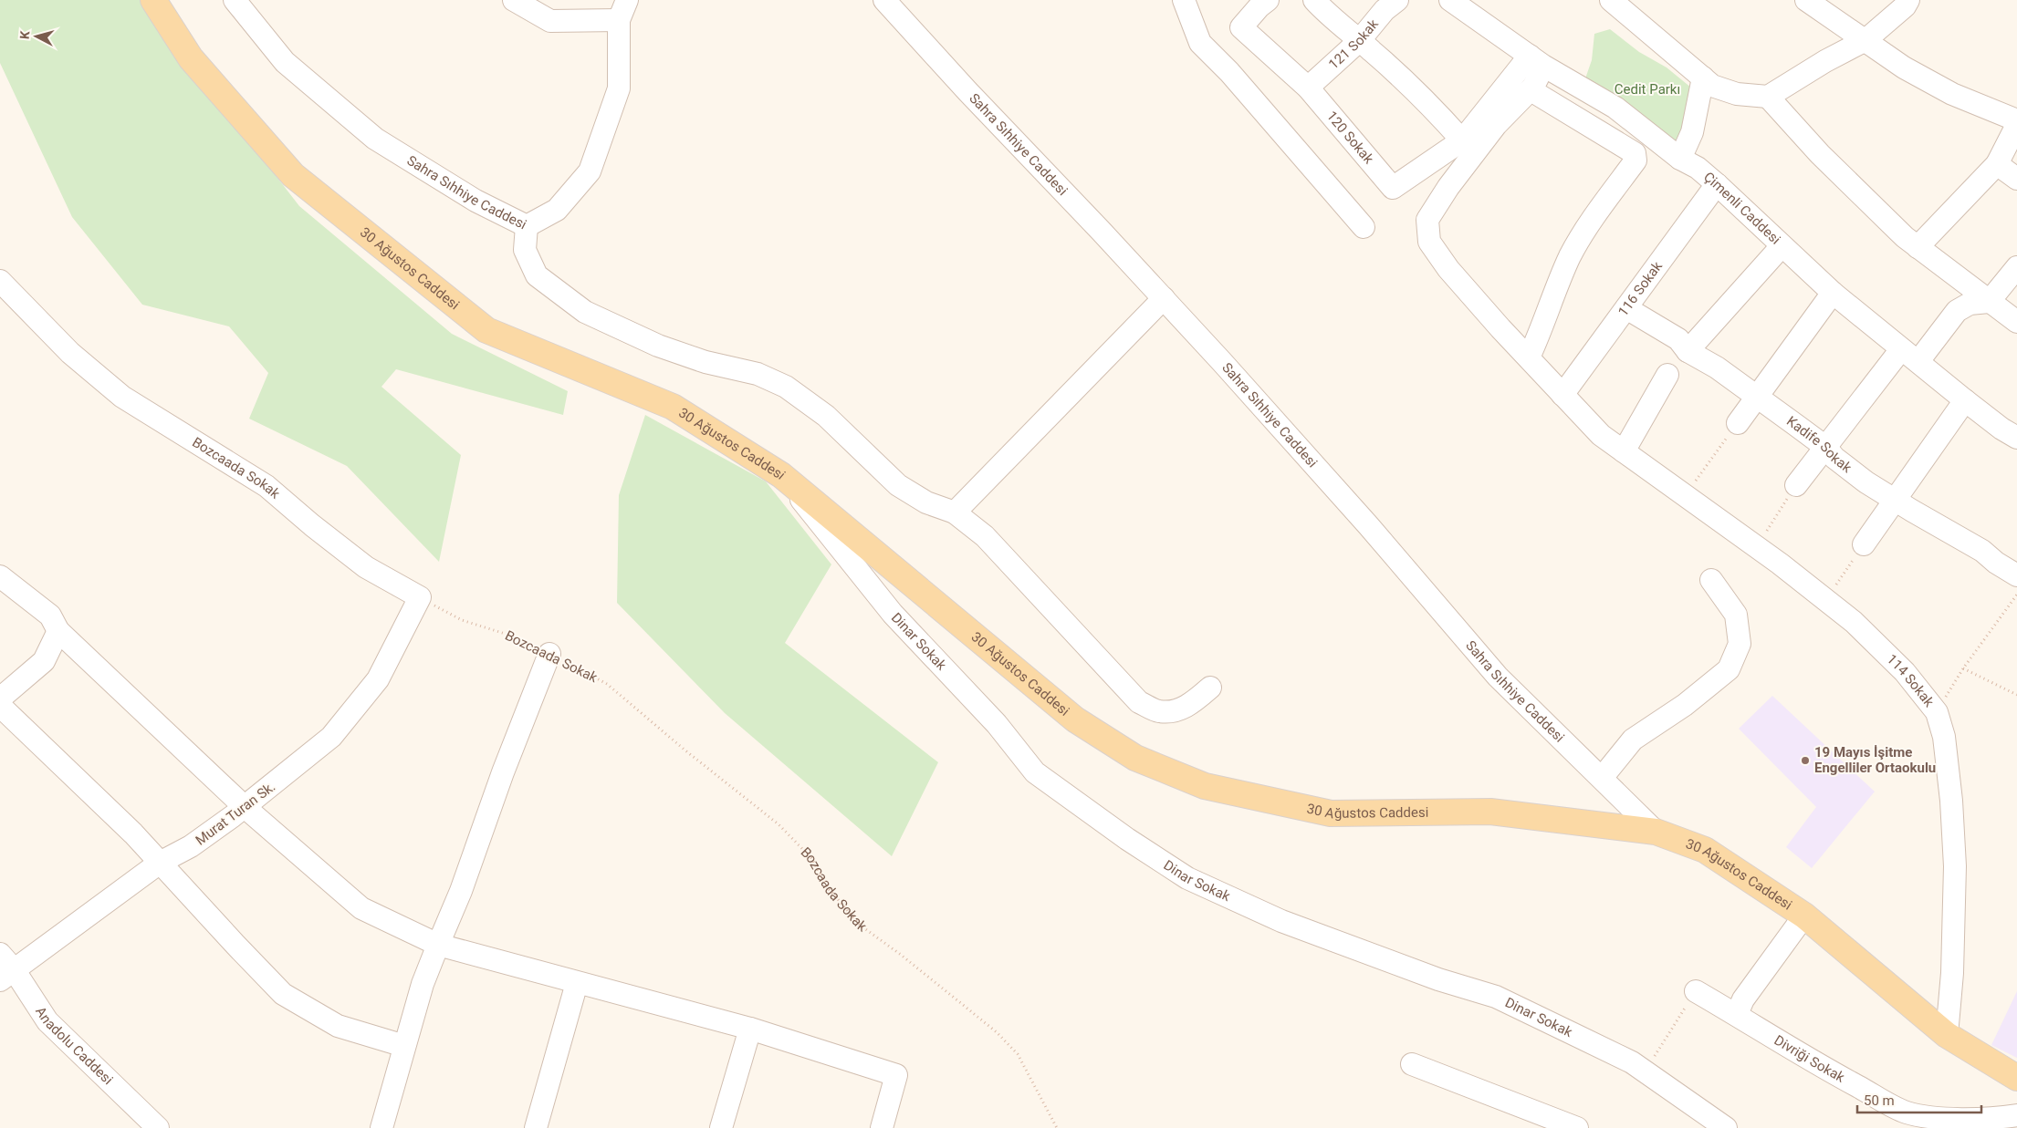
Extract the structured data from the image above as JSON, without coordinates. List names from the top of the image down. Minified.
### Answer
{"streets":{"main road":["30 Ağustos Caddesi"],"street":["121 Sokak","120 Sokak","Sahra Sıhhiye Caddesi","Çimenli Caddesi","116 Sokak","Kadife Sokak","Bozcaada Sokak","Dinar Sokak","114 Sokak","Murat Turan Sk.","Anadolu Caddesi","Divriği Sokak"]},"crossings":[["121 Sokak","120 Sokak"],["Sahra Sıhhiye Caddesi","30 Ağustos Caddesi"],["Çimenli Caddesi","116 Sokak"],["Çimenli Caddesi","114 Sokak"],["30 Ağustos Caddesi","Dinar Sokak"],["30 Ağustos Caddesi","114 Sokak"],["116 Sokak","Kadife Sokak"],["116 Sokak","114 Sokak"],["Bozcaada Sokak","Murat Turan Sk."],["Murat Turan Sk.","Anadolu Caddesi"]],"parks":["Cedit Parkı"],"places":["19 Mayıs İşitme Engelliler Ortaokulu"],"scale_bar":"50 m","north":"left"}
